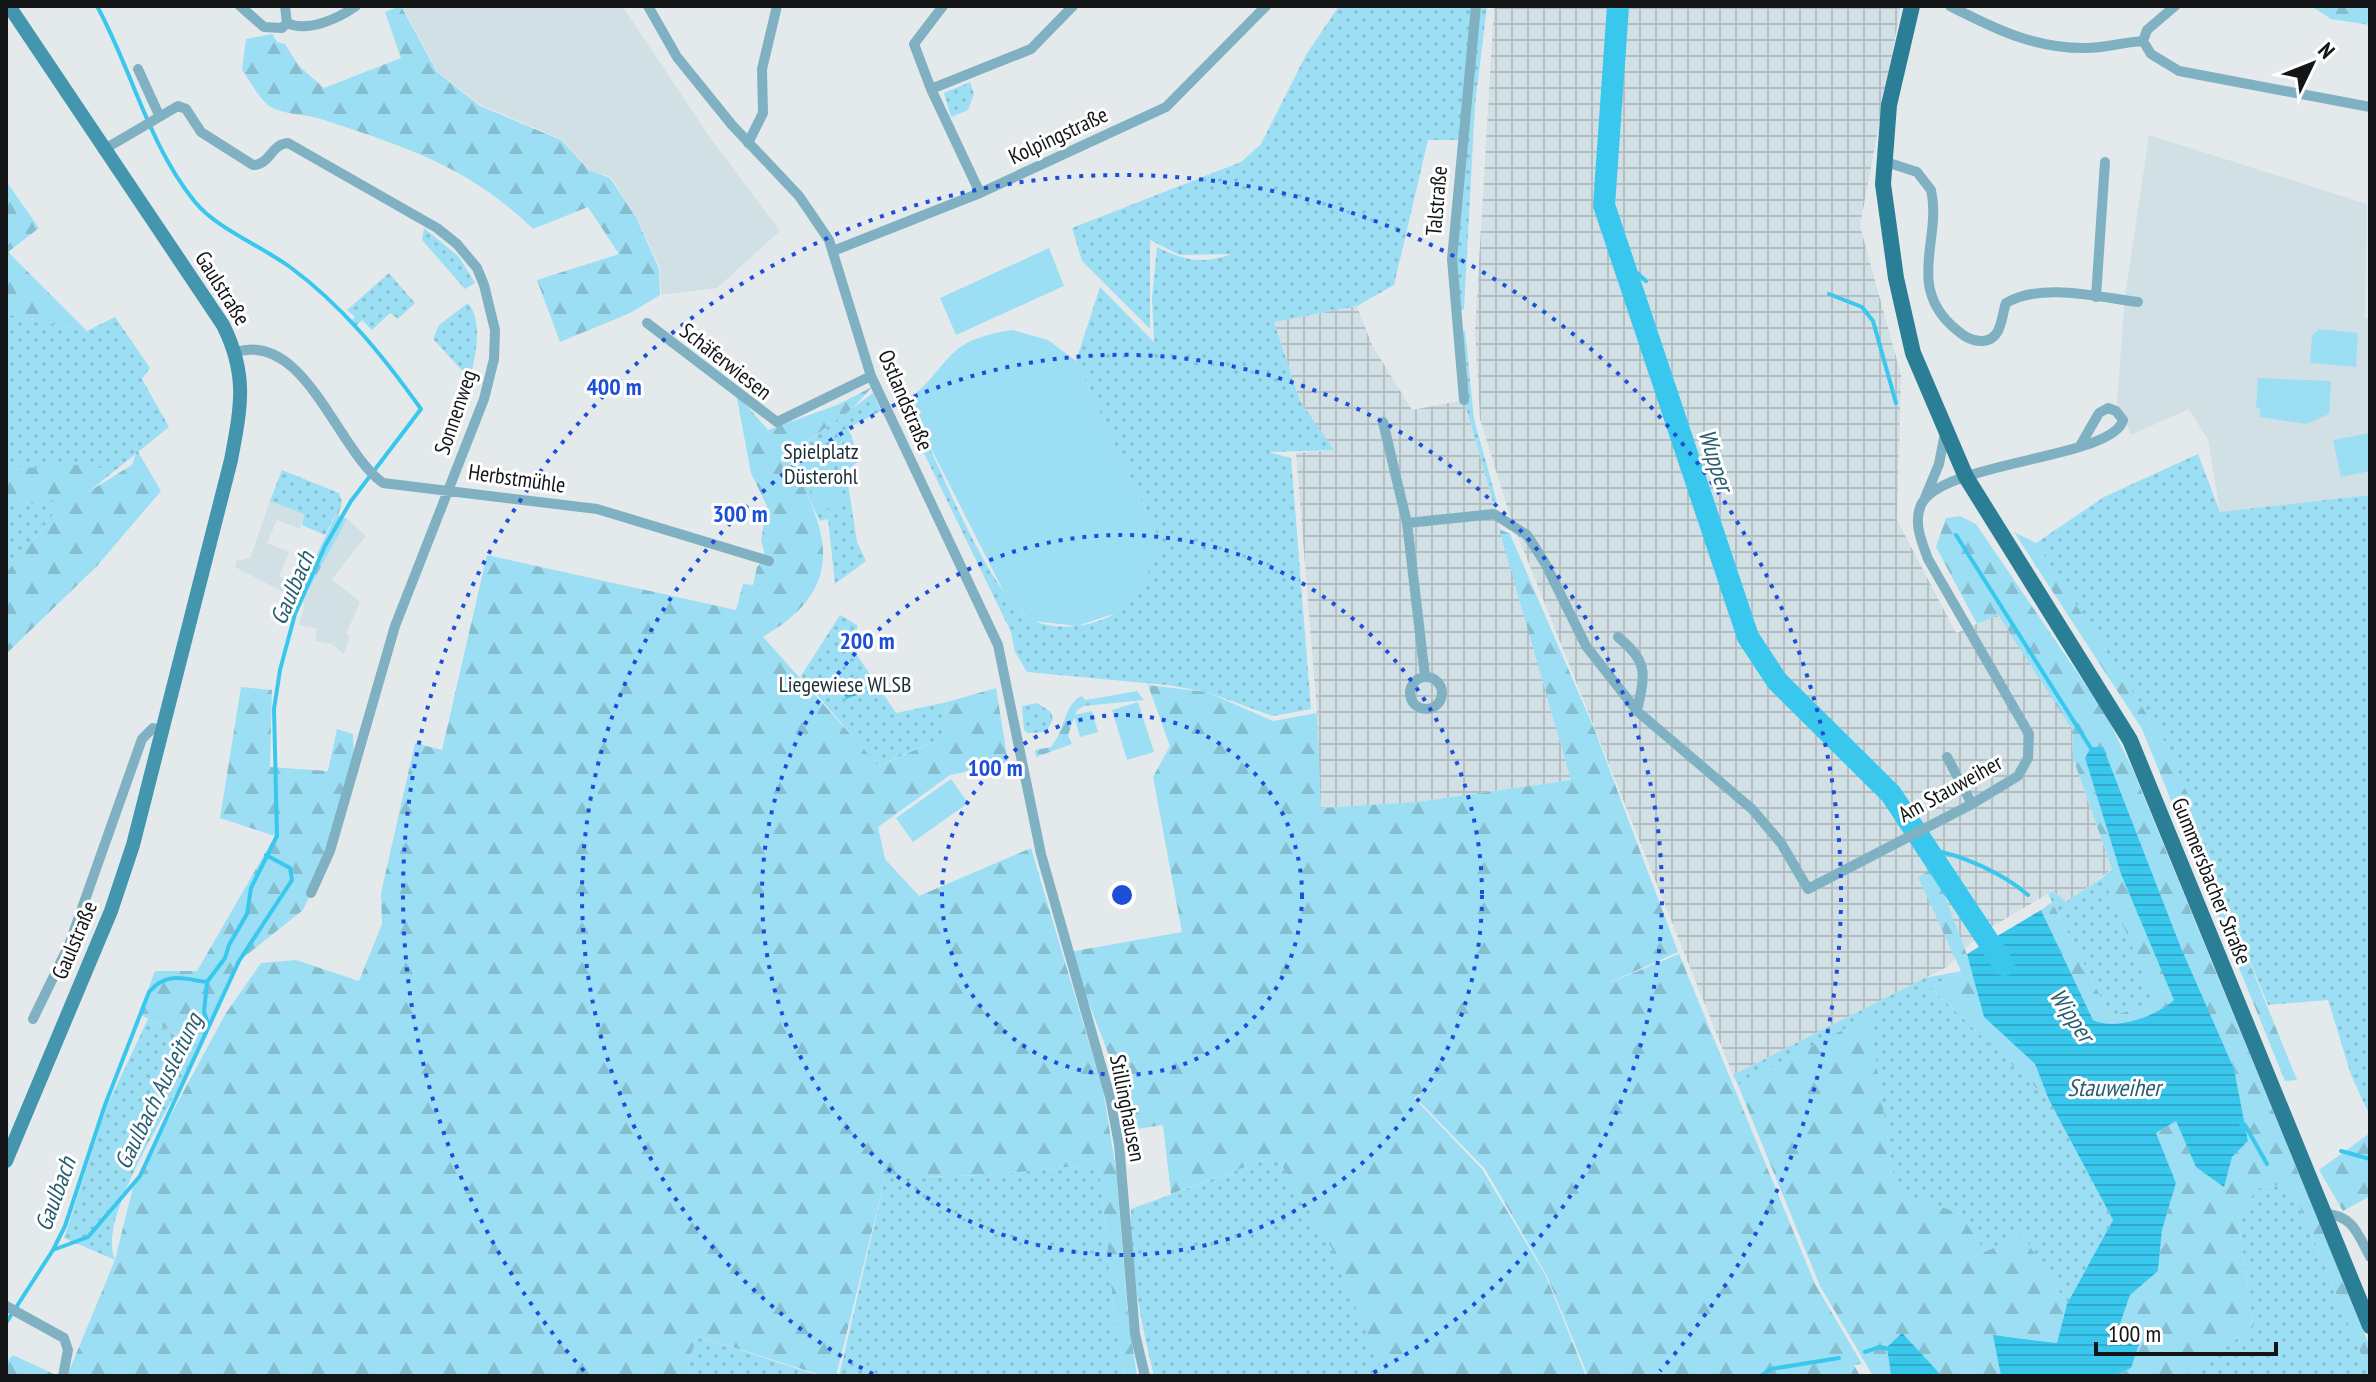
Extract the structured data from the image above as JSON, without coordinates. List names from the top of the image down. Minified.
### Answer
{"streets":{"main road":["Gaulstraße","Gummersbacher Straße"],"street":["Kolpingstraße","Talstraße","Schäferwiesen","Ostlandstraße","Sonnenweg","Herbstmühle","Am Stauweiher","Stillinghausen"]},"crossings":[["Kolpingstraße","Ostlandstraße"],["Gaulstraße","Herbstmühle"],["Schäferwiesen","Ostlandstraße"],["Ostlandstraße","Stillinghausen"],["Sonnenweg","Herbstmühle"]],"water":["Wupper","Gaulbach","Wipper","Stauweiher","Gaulbach Ausleitung"],"parks":["Spielplatz Düsterohl","Liegewiese WLSB"],"scale_bar":"100 m","north":"top right","rings":["400 m","300 m","200 m","100 m"]}
